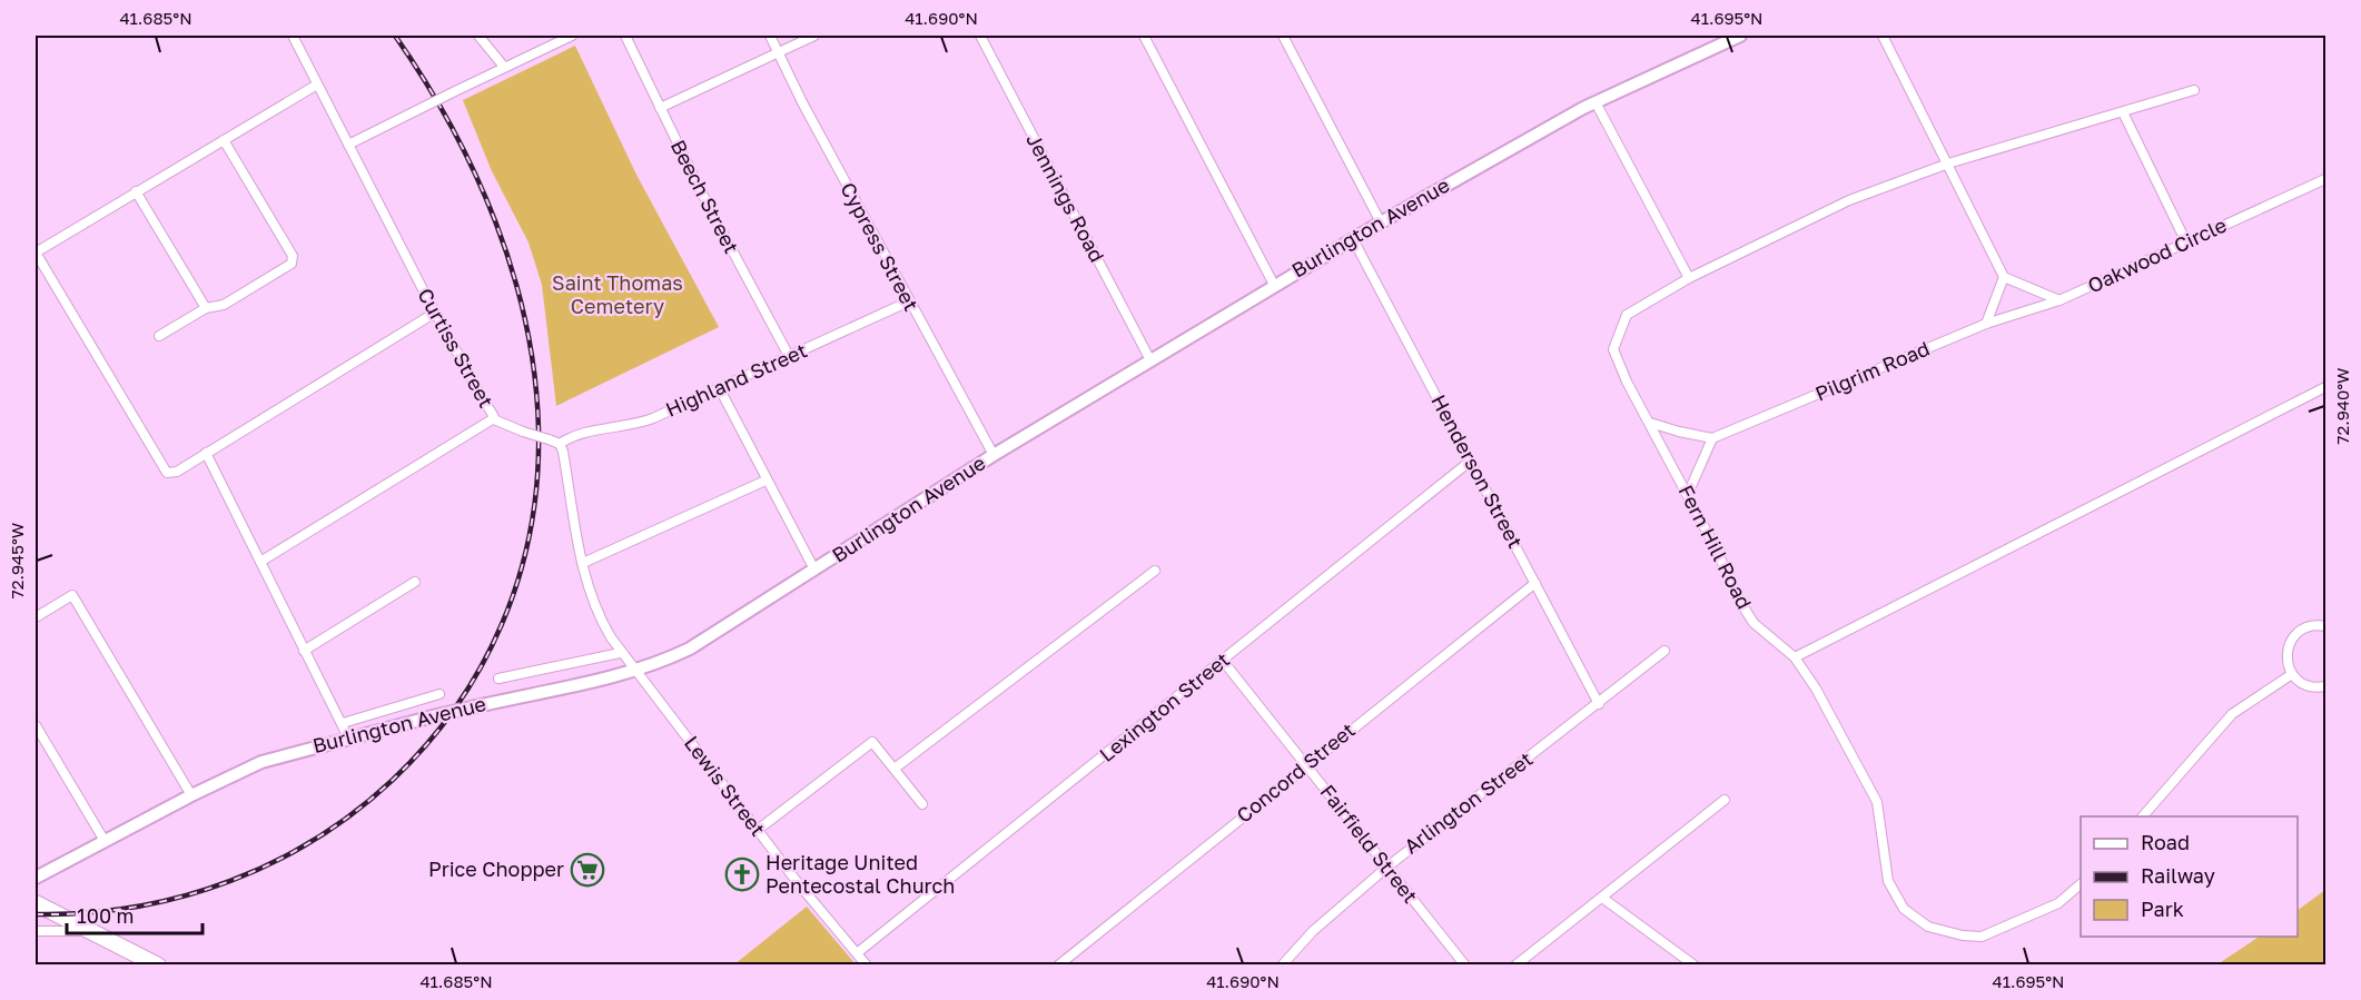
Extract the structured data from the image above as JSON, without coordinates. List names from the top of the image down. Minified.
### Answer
{"streets":{"main road":["Burlington Avenue"],"street":["Beech Street","Jennings Road","Cypress Street","Oakwood Circle","Curtiss Street","Pilgrim Road","Highland Street","Henderson Street","Fern Hill Road","Lexington Street","Concord Street","Lewis Street","Arlington Street","Fairfield Street"]},"crossings":[["Beech Street","Highland Street"],["Jennings Road","Burlington Avenue"],["Burlington Avenue","Cypress Street"],["Burlington Avenue","Henderson Street"],["Burlington Avenue","Lewis Street"],["Cypress Street","Highland Street"],["Oakwood Circle","Pilgrim Road"],["Curtiss Street","Highland Street"],["Henderson Street","Lexington Street"],["Henderson Street","Concord Street"],["Henderson Street","Arlington Street"],["Lexington Street","Lewis Street"],["Lexington Street","Fairfield Street"],["Concord Street","Fairfield Street"],["Arlington Street","Fairfield Street"]],"parks":["Saint Thomas Cemetery"],"places":{"supermarket":["Price Chopper"],"church":["Heritage United Pentecostal Church"]},"legend":["Road","Railway","Park"],"scale_bar":"100 m","coordinates":["41.685°N","41.690°N","41.695°N","72.940°W","72.945°W"]}
